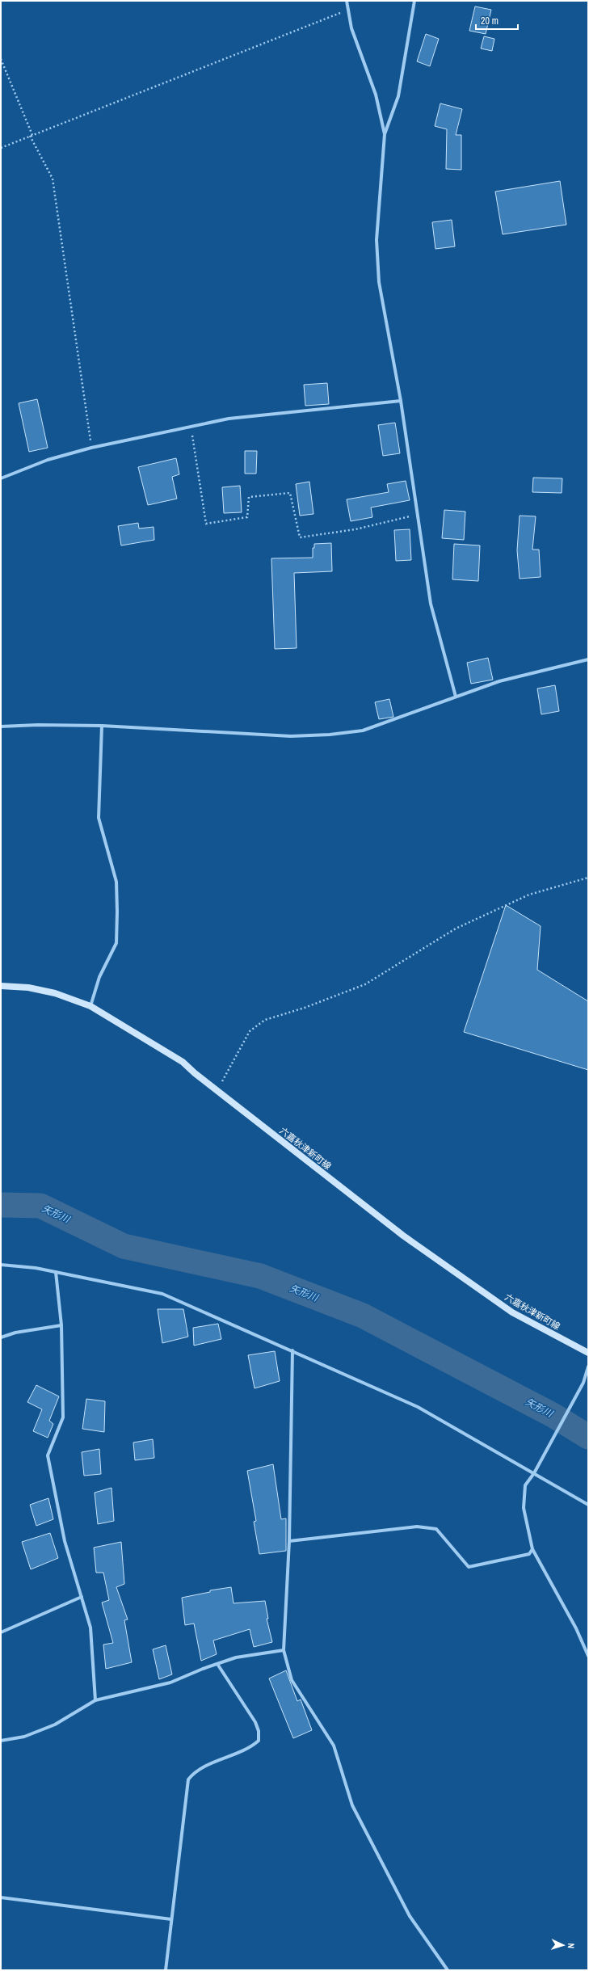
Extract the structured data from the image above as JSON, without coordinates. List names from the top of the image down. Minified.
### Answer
{"streets":{"main road":["六嘉秋津新町線"]},"water":["矢形川"],"scale_bar":"20 m","north":"right"}
